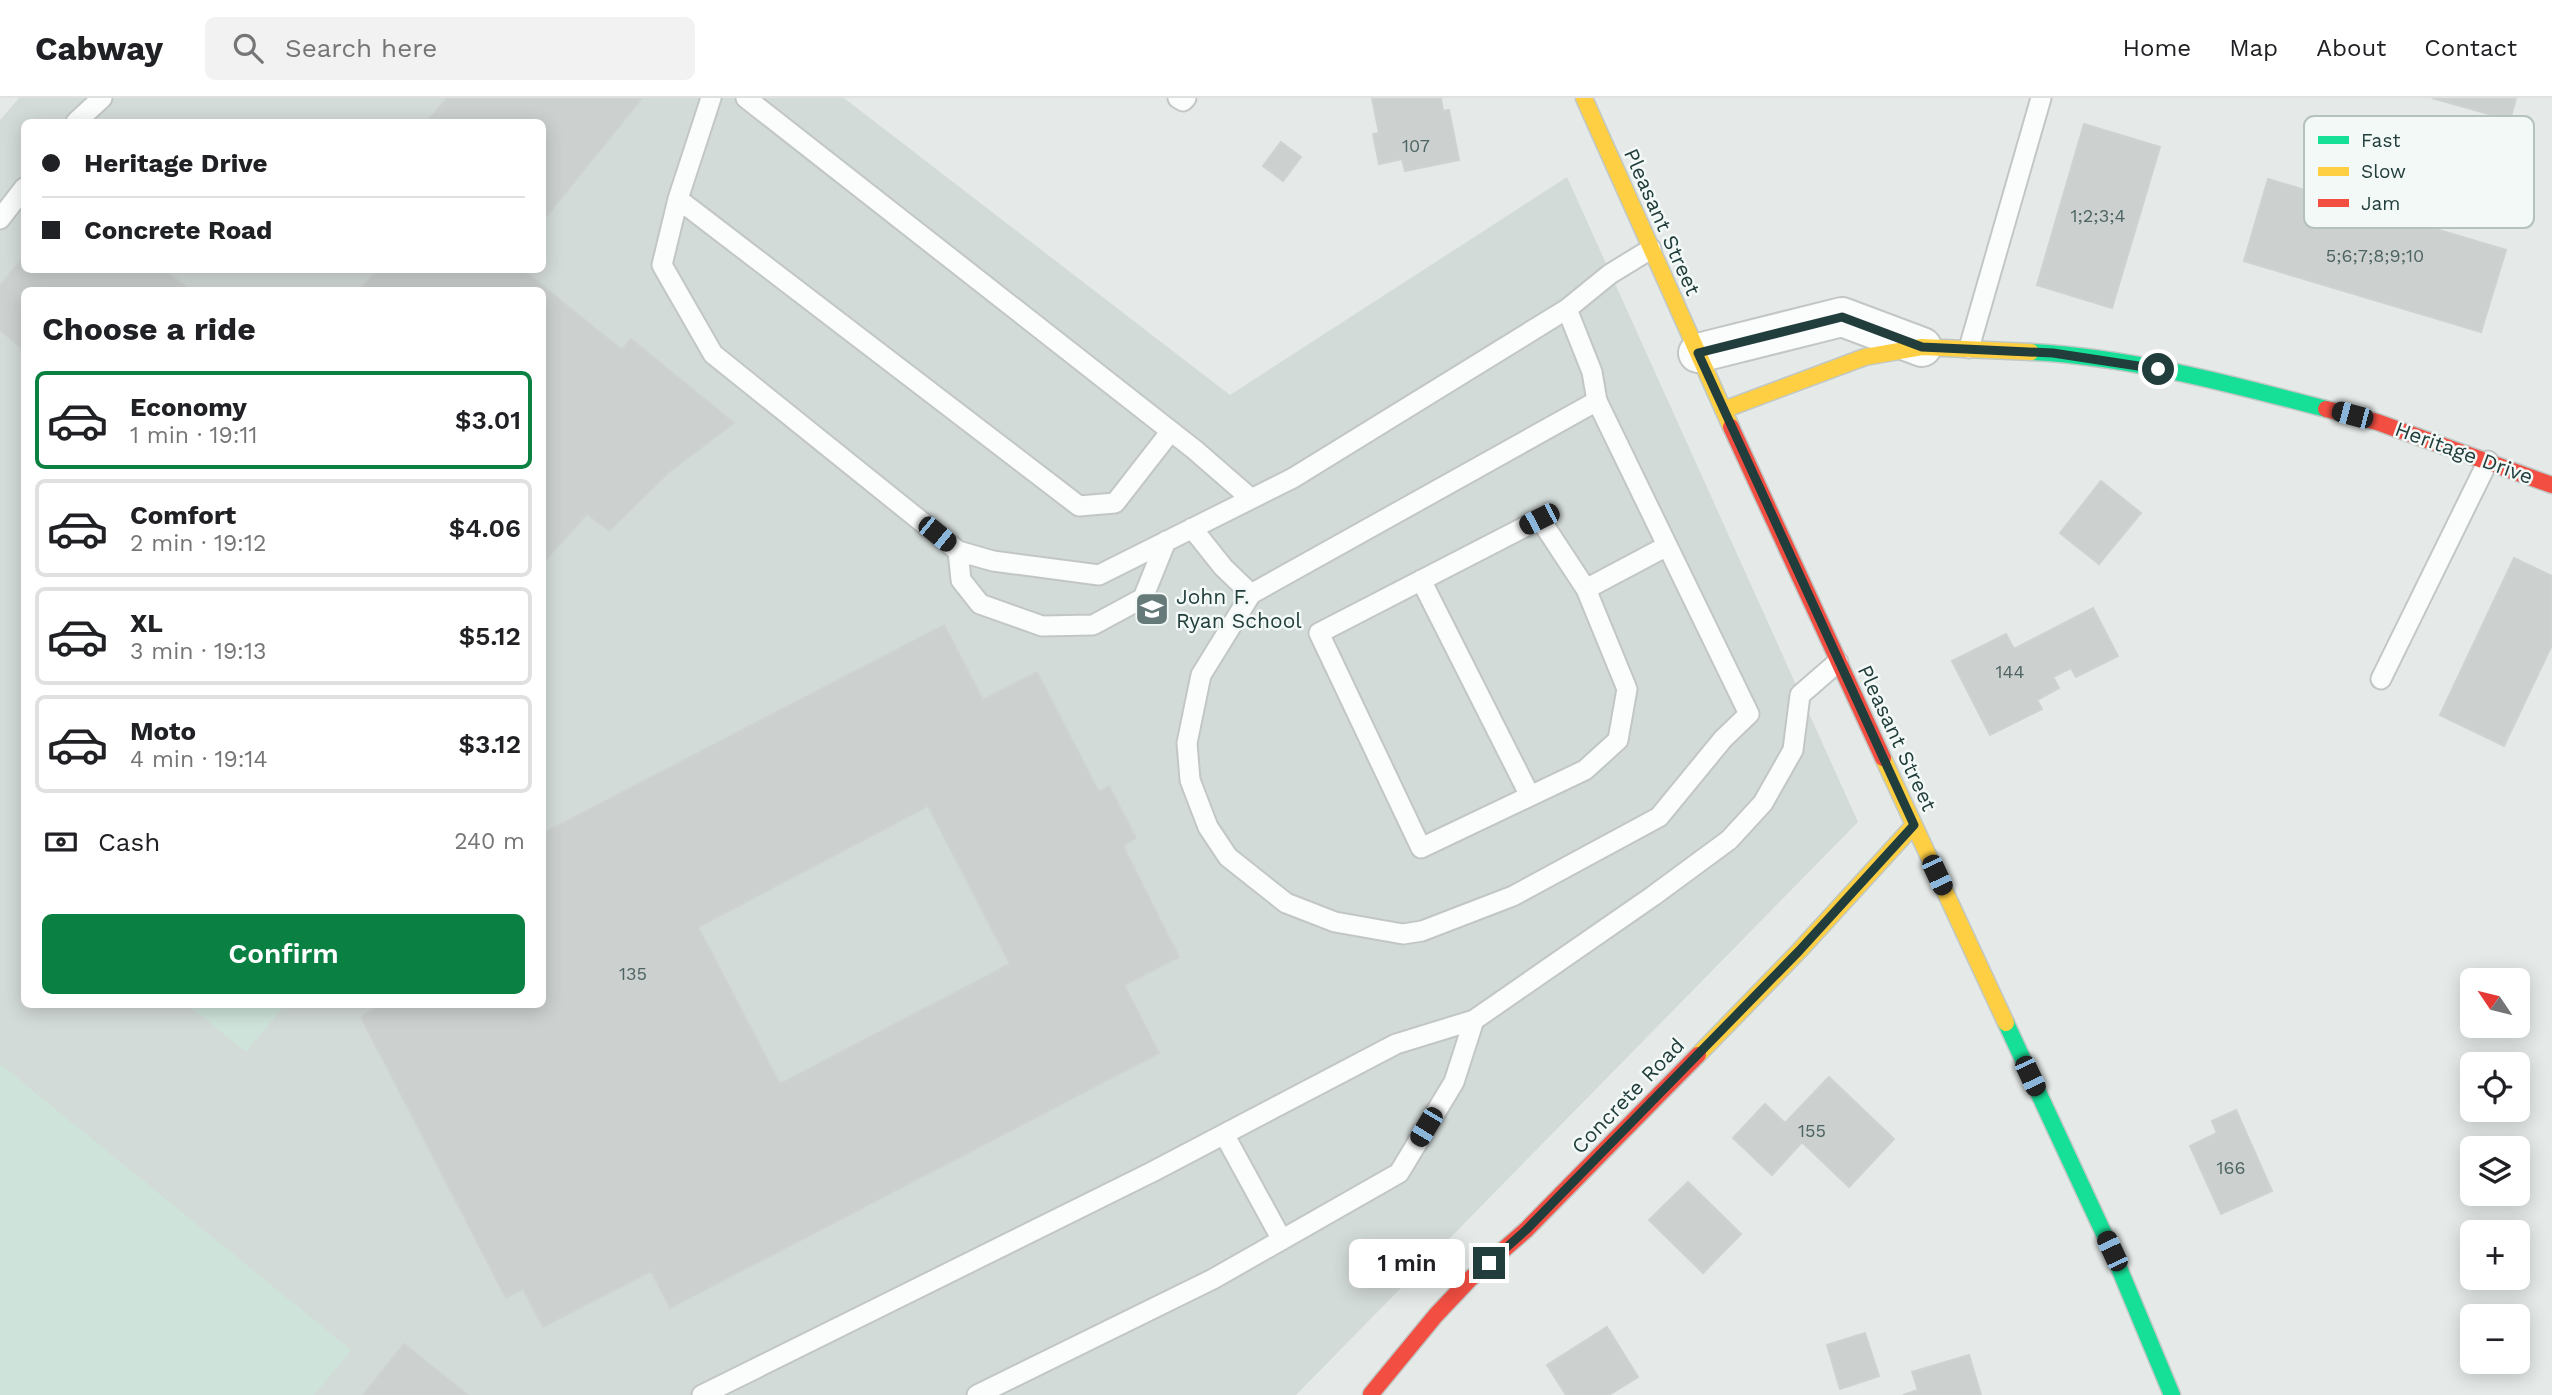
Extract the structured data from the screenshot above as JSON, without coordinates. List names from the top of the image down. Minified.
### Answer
{"streets":{"street":["Pleasant Street","Heritage Drive","Concrete Road"]},"crossings":[["Pleasant Street","Heritage Drive"],["Pleasant Street","Concrete Road"]],"places":{"school or university":["John F. Ryan School"]},"house_numbers":["107","1;2;3;4","5;6;7;8;9;10","144","135","155","166"],"legend":["Fast","Slow","Jam"],"north":"top left","page":{"header":"Cabway","search":"Search here","nav":["Home","Map","About","Contact"],"banner":["Heritage Drive","Concrete Road"],"heading":"Choose a ride","list":[{"name":"Economy","note":"1 min · 19:11","value":"$3.01"},{"name":"Comfort","note":"2 min · 19:12","value":"$4.06"},{"name":"XL","note":"3 min · 19:13","value":"$5.12"},{"name":"Moto","note":"4 min · 19:14","value":"$3.12"}],"pay":["Cash","240 m"],"buttons":"Confirm","map_buttons":["+","−"],"bubble":"1 min"}}
